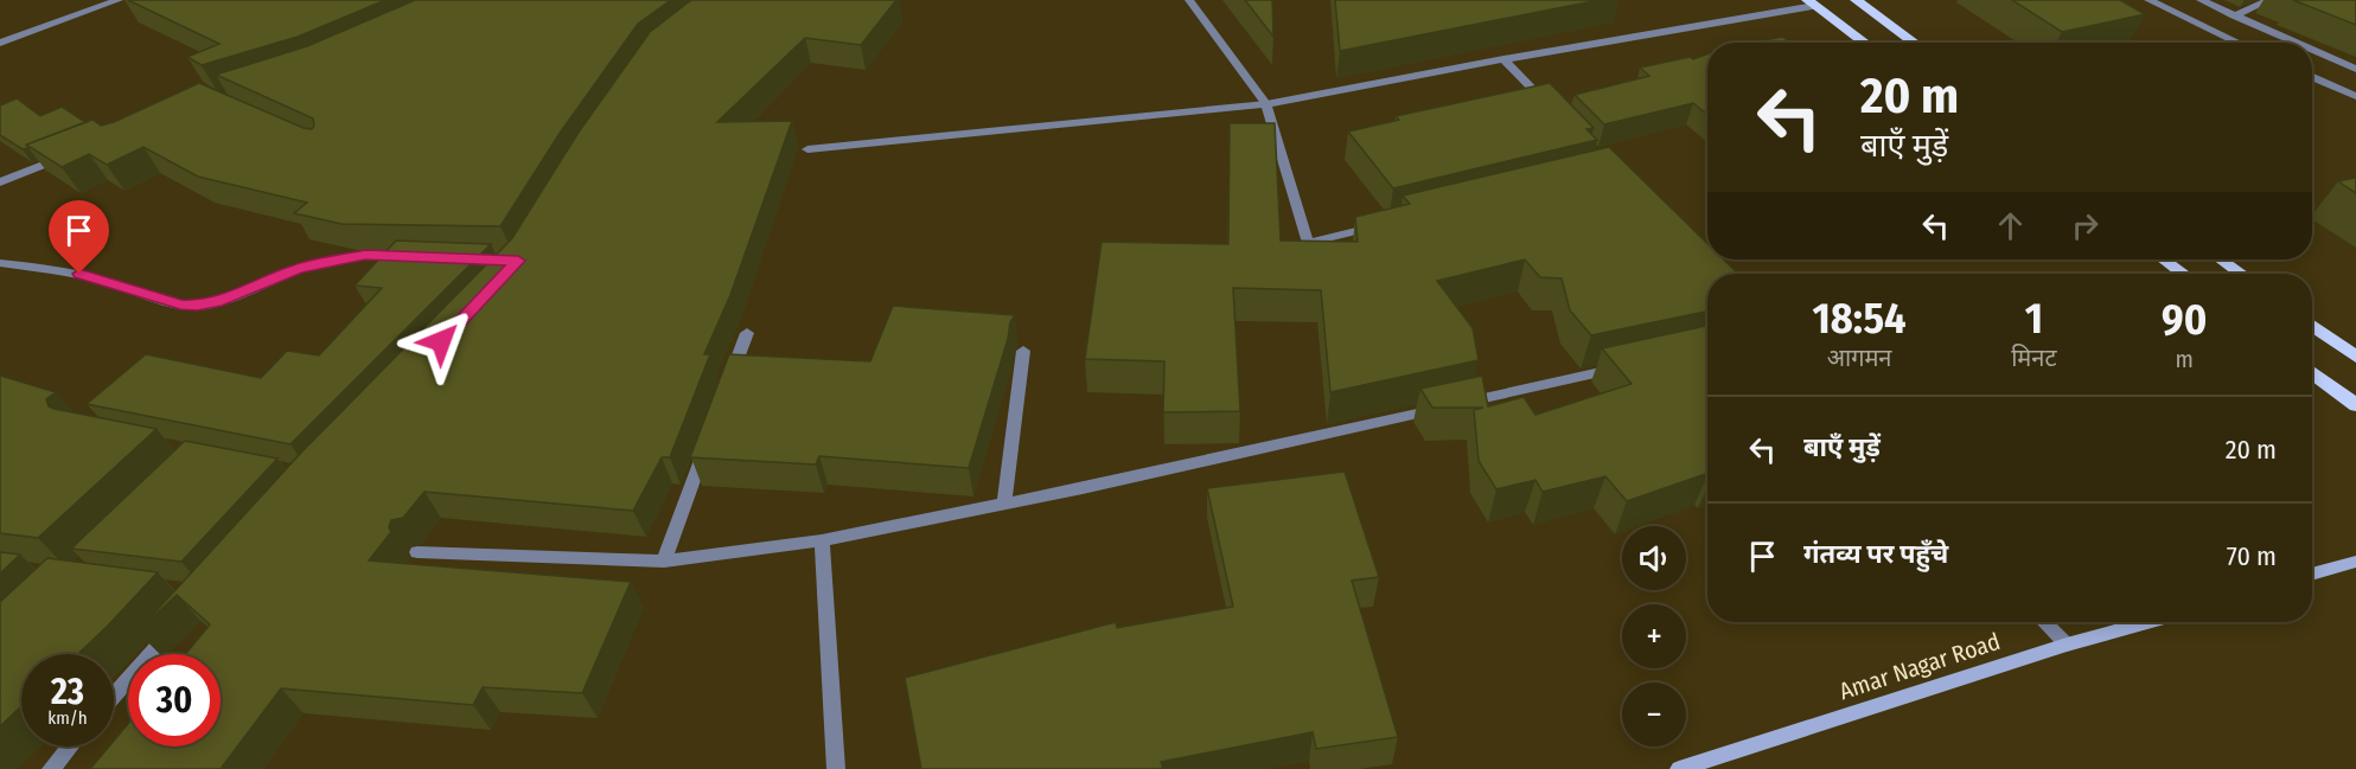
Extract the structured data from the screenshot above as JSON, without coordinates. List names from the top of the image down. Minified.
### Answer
{"streets":{"street":["Amar Nagar Road"]},"page":{"turn":["20 m","बाएँ मुड़ें"],"eta":["18:54","आगमन","1","मिनट","90","m"],"list":[{"name":"बाएँ मुड़ें","value":"20 m"},{"name":"गंतव्य पर पहुँचे","value":"70 m"}],"map_buttons":["+","−"],"speed":"23 km/h","limit":"30"}}
